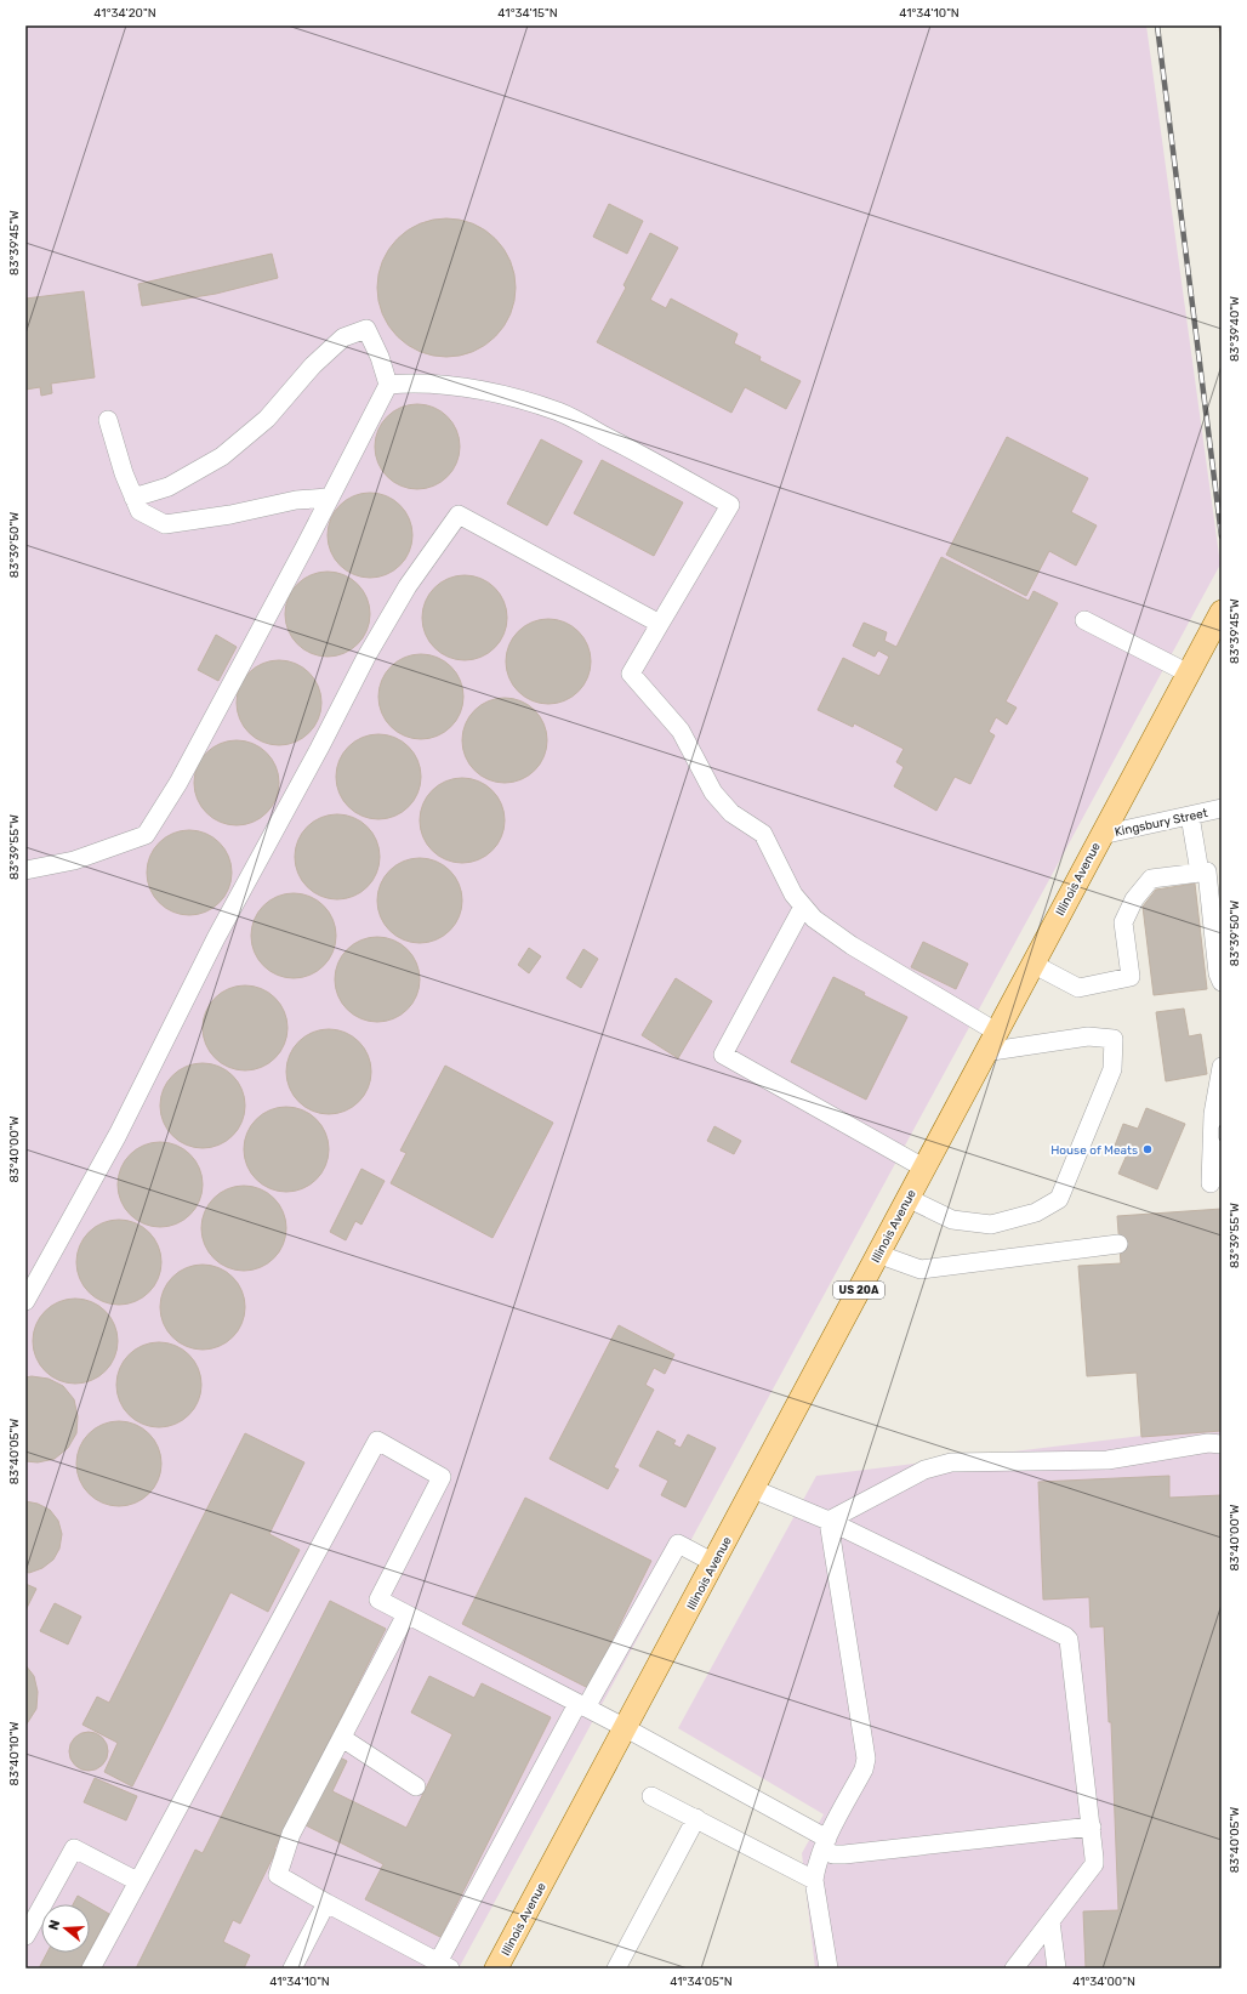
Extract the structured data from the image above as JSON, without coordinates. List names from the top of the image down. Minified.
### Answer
{"streets":{"main road":["Illinois Avenue","US 20A"],"street":["Kingsbury Street"]},"crossings":[["Kingsbury Street","Illinois Avenue"]],"places":["House of Meats"],"north":"left","coordinates":["41°34'20\"N","41°34'15\"N","41°34'10\"N","83°39'45\"W","83°39'40\"W","83°39'50\"W","83°39'55\"W","83°40'00\"W","83°40'05\"W","83°40'10\"W","41°34'05\"N","41°34'00\"N"]}
